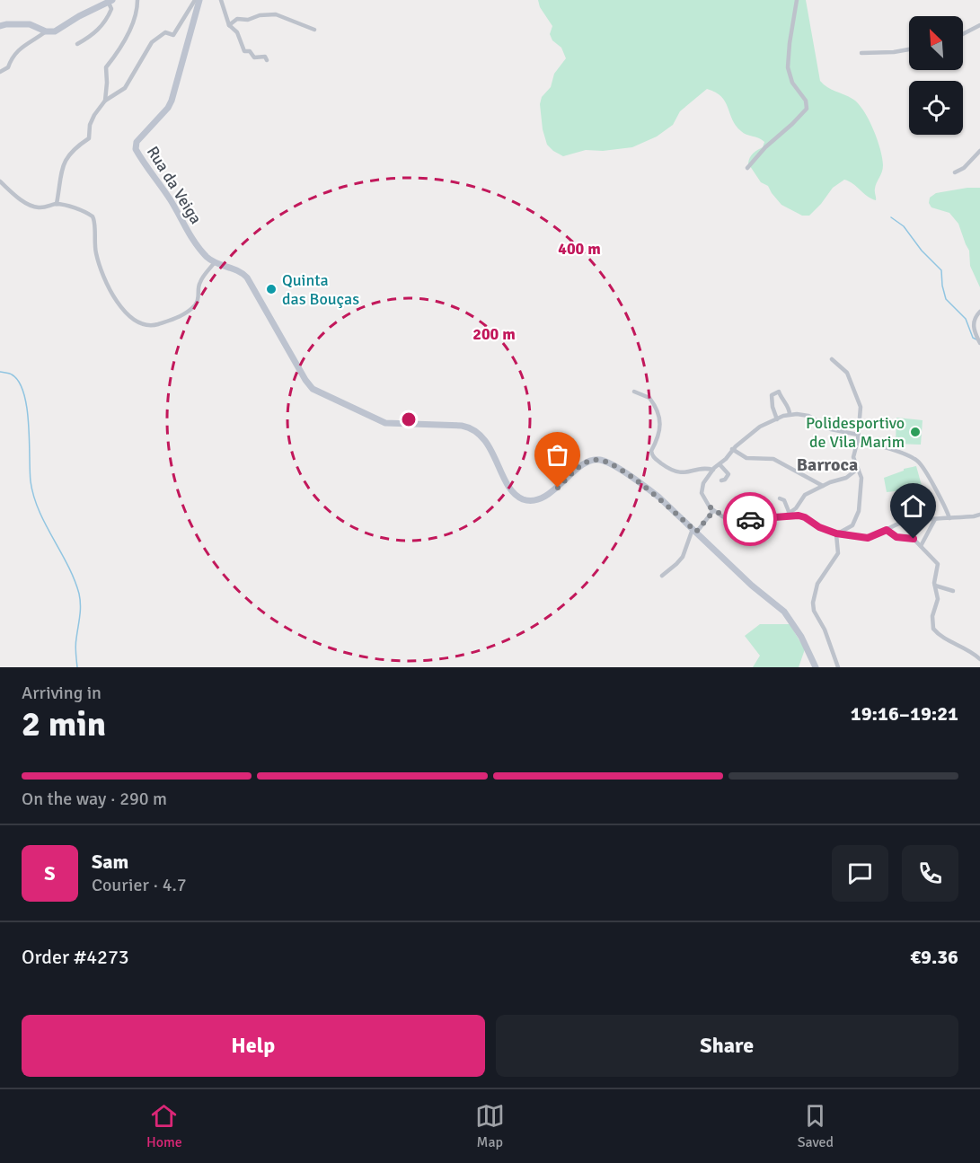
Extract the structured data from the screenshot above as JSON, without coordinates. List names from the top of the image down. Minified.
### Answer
{"streets":{"street":["Rua da Veiga"]},"districts":["Barroca"],"places":["Quinta das Bouças","Polidesportivo de Vila Marim"],"north":"top left","page":{"heading":["2 min","Arriving in","19:16–19:21"],"panel":["Sam","Courier · 4.7","Order #4273","€9.36"],"bar":"On the way · 290 m","round":"S","buttons":["Help","Share"],"tabs":["Home","Map","Saved"]},"rings":["400 m","200 m"]}
